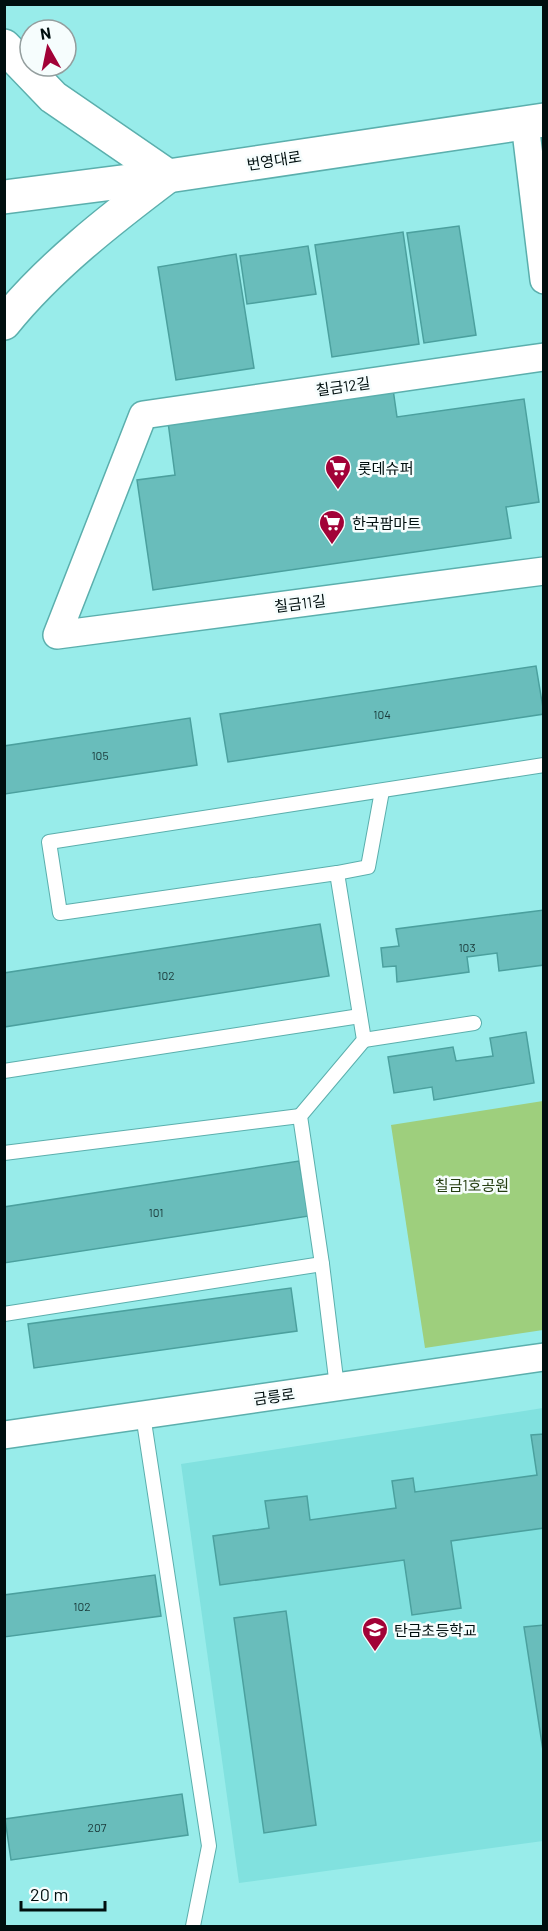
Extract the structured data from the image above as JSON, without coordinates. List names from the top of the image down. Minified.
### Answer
{"streets":{"street":["번영대로","칠금12길","칠금11길","금릉로"]},"crossings":[["칠금12길","칠금11길"]],"parks":["칠금1호공원"],"places":{"supermarket":["롯데슈퍼","한국팜마트"],"school or university":["탄금초등학교"]},"house_numbers":["104","105","103","102","101","102","207"],"scale_bar":"20 m","north":"top"}
